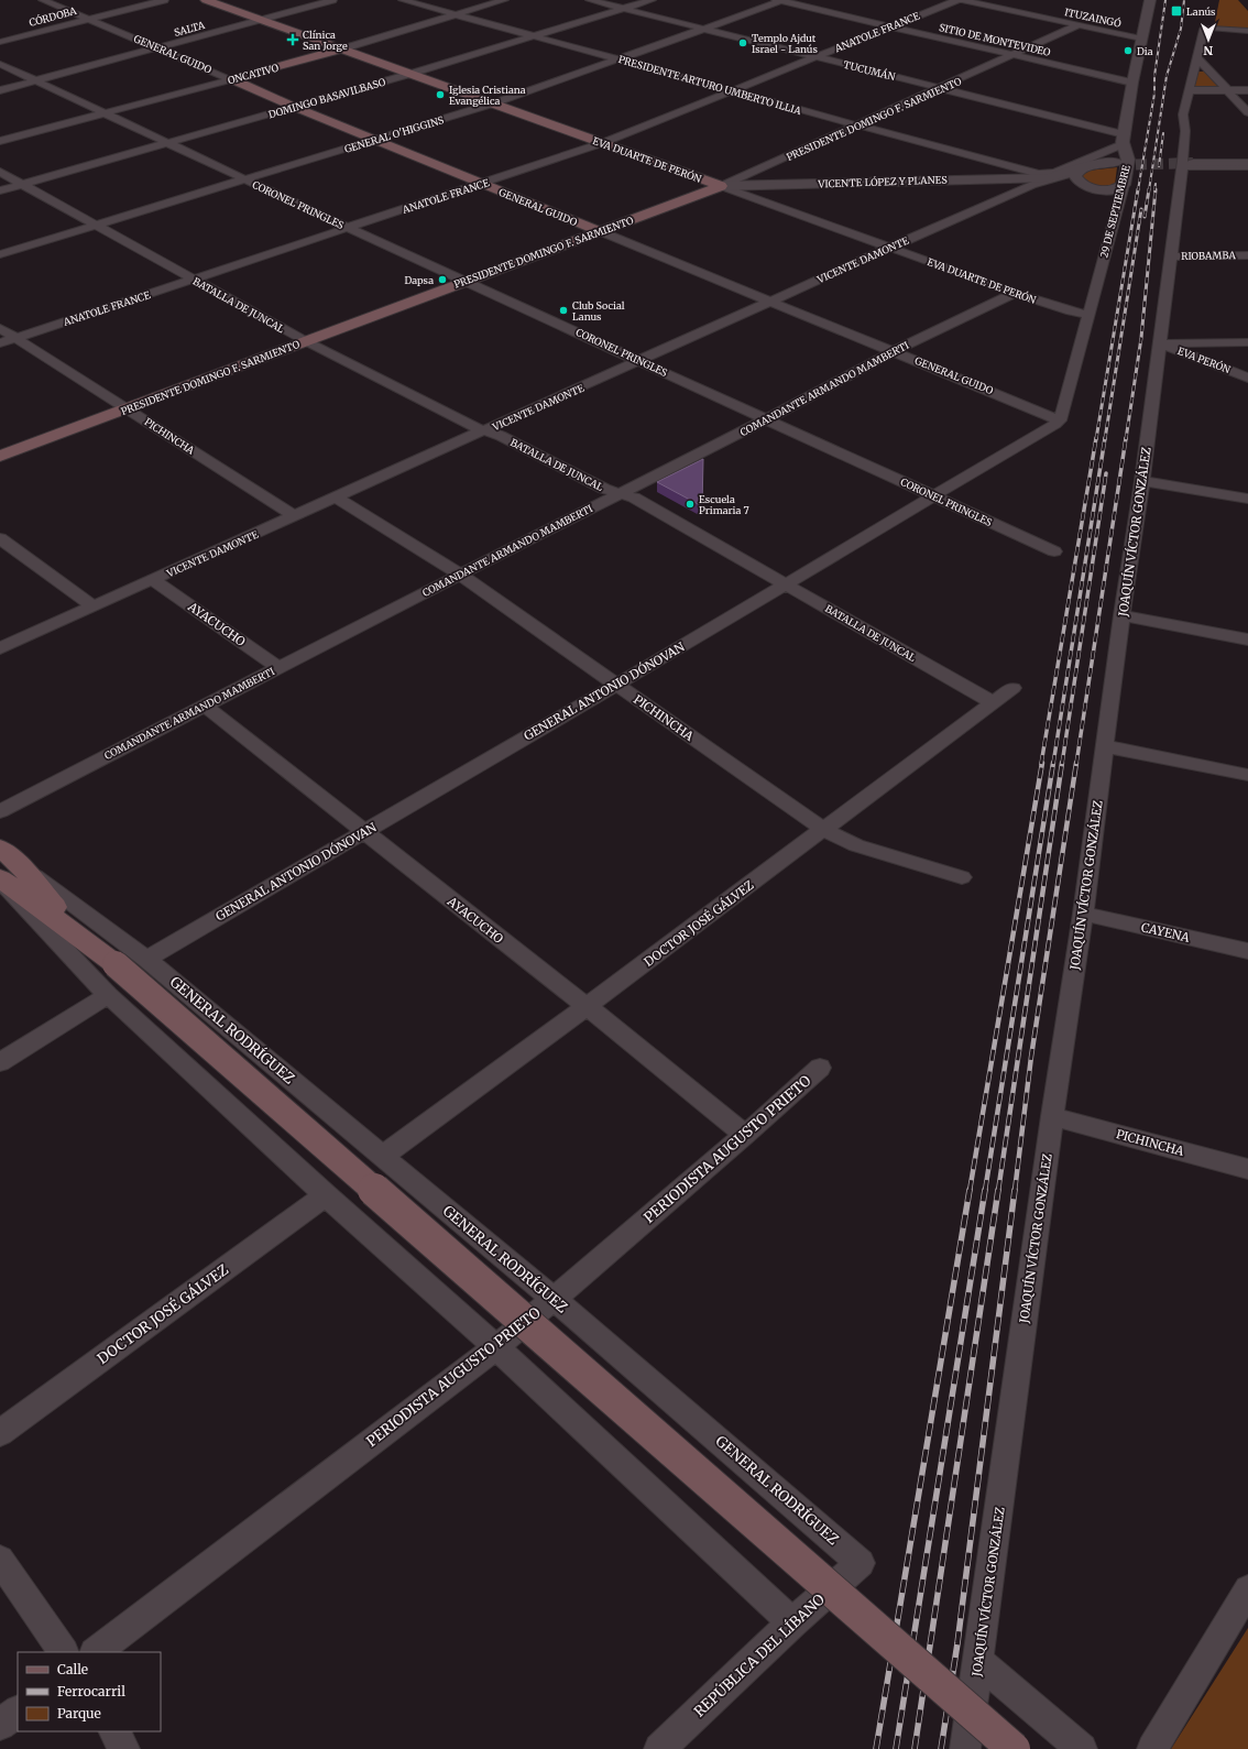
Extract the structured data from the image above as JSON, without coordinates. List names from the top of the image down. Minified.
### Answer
{"streets":{"main road":["GENERAL GUIDO","ONCATIVO","PRESIDENTE DOMINGO F. SARMIENTO","EVA DUARTE DE PERÓN"],"street":["CÓRDOBA","ITUZAINGÓ","SALTA","ANATOLE FRANCE","SITIO DE MONTEVIDEO","TUCUMÁN","PRESIDENTE ARTURO UMBERTO ILLIA","DOMINGO BASAVILBASO","GENERAL O'HIGGINS","VICENTE LÓPEZ Y PLANES","CORONEL PRINGLES","29 DE SEPTIEMBRE","RIOBAMBA","VICENTE DAMONTE","BATALLA DE JUNCAL","EVA PERÓN","COMANDANTE ARMANDO MAMBERTI","PICHINCHA","JOAQUÍN VÍCTOR GONZÁLEZ","AYACUCHO","GENERAL ANTONIO DÓNOVAN","DOCTOR JOSÉ GÁLVEZ","CAYENA","GENERAL RODRÍGUEZ","PERIODISTA AUGUSTO PRIETO","REPÚBLICA DEL LÍBANO"]},"crossings":[["CÓRDOBA","GENERAL GUIDO"],["ITUZAINGÓ","PRESIDENTE DOMINGO F. SARMIENTO"],["ITUZAINGÓ","29 DE SEPTIEMBRE"],["SALTA","GENERAL GUIDO"],["SALTA","EVA DUARTE DE PERÓN"],["SALTA","CORONEL PRINGLES"],["ANATOLE FRANCE","SITIO DE MONTEVIDEO"],["ANATOLE FRANCE","GENERAL GUIDO"],["ANATOLE FRANCE","TUCUMÁN"],["ANATOLE FRANCE","PRESIDENTE ARTURO UMBERTO ILLIA"],["ANATOLE FRANCE","EVA DUARTE DE PERÓN"],["ANATOLE FRANCE","CORONEL PRINGLES"],["ANATOLE FRANCE","BATALLA DE JUNCAL"],["ANATOLE FRANCE","PICHINCHA"],["SITIO DE MONTEVIDEO","PRESIDENTE DOMINGO F. SARMIENTO"],["SITIO DE MONTEVIDEO","GENERAL O'HIGGINS"],["SITIO DE MONTEVIDEO","29 DE SEPTIEMBRE"],["GENERAL GUIDO","ONCATIVO"],["GENERAL GUIDO","DOMINGO BASAVILBASO"],["GENERAL GUIDO","PRESIDENTE DOMINGO F. SARMIENTO"],["GENERAL GUIDO","GENERAL O'HIGGINS"],["GENERAL GUIDO","29 DE SEPTIEMBRE"],["GENERAL GUIDO","VICENTE DAMONTE"],["GENERAL GUIDO","COMANDANTE ARMANDO MAMBERTI"],["GENERAL GUIDO","GENERAL ANTONIO DÓNOVAN"],["TUCUMÁN","DOMINGO BASAVILBASO"],["TUCUMÁN","PRESIDENTE DOMINGO F. SARMIENTO"],["TUCUMÁN","GENERAL O'HIGGINS"],["TUCUMÁN","29 DE SEPTIEMBRE"],["TUCUMÁN","VICENTE DAMONTE"],["ONCATIVO","PRESIDENTE ARTURO UMBERTO ILLIA"],["ONCATIVO","EVA DUARTE DE PERÓN"],["ONCATIVO","CORONEL PRINGLES"],["PRESIDENTE ARTURO UMBERTO ILLIA","DOMINGO BASAVILBASO"],["PRESIDENTE ARTURO UMBERTO ILLIA","PRESIDENTE DOMINGO F. SARMIENTO"],["PRESIDENTE ARTURO UMBERTO ILLIA","GENERAL O'HIGGINS"],["PRESIDENTE ARTURO UMBERTO ILLIA","VICENTE LÓPEZ Y PLANES"],["DOMINGO BASAVILBASO","EVA DUARTE DE PERÓN"],["DOMINGO BASAVILBASO","CORONEL PRINGLES"],["DOMINGO BASAVILBASO","BATALLA DE JUNCAL"],["PRESIDENTE DOMINGO F. SARMIENTO","EVA DUARTE DE PERÓN"],["PRESIDENTE DOMINGO F. SARMIENTO","VICENTE LÓPEZ Y PLANES"],["PRESIDENTE DOMINGO F. SARMIENTO","CORONEL PRINGLES"],["PRESIDENTE DOMINGO F. SARMIENTO","BATALLA DE JUNCAL"],["PRESIDENTE DOMINGO F. SARMIENTO","PICHINCHA"],["GENERAL O'HIGGINS","EVA DUARTE DE PERÓN"],["GENERAL O'HIGGINS","CORONEL PRINGLES"],["GENERAL O'HIGGINS","BATALLA DE JUNCAL"],["EVA DUARTE DE PERÓN","VICENTE LÓPEZ Y PLANES"],["EVA DUARTE DE PERÓN","29 DE SEPTIEMBRE"],["EVA DUARTE DE PERÓN","VICENTE DAMONTE"],["EVA DUARTE DE PERÓN","COMANDANTE ARMANDO MAMBERTI"],["VICENTE LÓPEZ Y PLANES","VICENTE DAMONTE"],["CORONEL PRINGLES","VICENTE DAMONTE"],["CORONEL PRINGLES","COMANDANTE ARMANDO MAMBERTI"],["CORONEL PRINGLES","GENERAL ANTONIO DÓNOVAN"],["29 DE SEPTIEMBRE","VICENTE DAMONTE"],["29 DE SEPTIEMBRE","GENERAL ANTONIO DÓNOVAN"],["RIOBAMBA","JOAQUÍN VÍCTOR GONZÁLEZ"],["VICENTE DAMONTE","BATALLA DE JUNCAL"],["VICENTE DAMONTE","PICHINCHA"],["VICENTE DAMONTE","AYACUCHO"],["BATALLA DE JUNCAL","COMANDANTE ARMANDO MAMBERTI"],["BATALLA DE JUNCAL","GENERAL ANTONIO DÓNOVAN"],["BATALLA DE JUNCAL","DOCTOR JOSÉ GÁLVEZ"],["EVA PERÓN","JOAQUÍN VÍCTOR GONZÁLEZ"],["COMANDANTE ARMANDO MAMBERTI","PICHINCHA"],["COMANDANTE ARMANDO MAMBERTI","AYACUCHO"],["PICHINCHA","JOAQUÍN VÍCTOR GONZÁLEZ"],["PICHINCHA","GENERAL ANTONIO DÓNOVAN"],["PICHINCHA","DOCTOR JOSÉ GÁLVEZ"],["JOAQUÍN VÍCTOR GONZÁLEZ","CAYENA"],["AYACUCHO","GENERAL ANTONIO DÓNOVAN"],["AYACUCHO","DOCTOR JOSÉ GÁLVEZ"],["AYACUCHO","PERIODISTA AUGUSTO PRIETO"],["GENERAL ANTONIO DÓNOVAN","GENERAL RODRÍGUEZ"],["DOCTOR JOSÉ GÁLVEZ","GENERAL RODRÍGUEZ"],["GENERAL RODRÍGUEZ","PERIODISTA AUGUSTO PRIETO"],["GENERAL RODRÍGUEZ","REPÚBLICA DEL LÍBANO"]],"places":{"transit":["Lanús"],"health":["Clínica San Jorge"],"other":["Templo Ajdut Israel - Lanús","Dia","Iglesia Cristiana Evangélica","Dapsa","Club Social Lanus","Escuela Primaria 7"]},"legend":["Calle","Ferrocarril","Parque"],"north":"bottom"}
